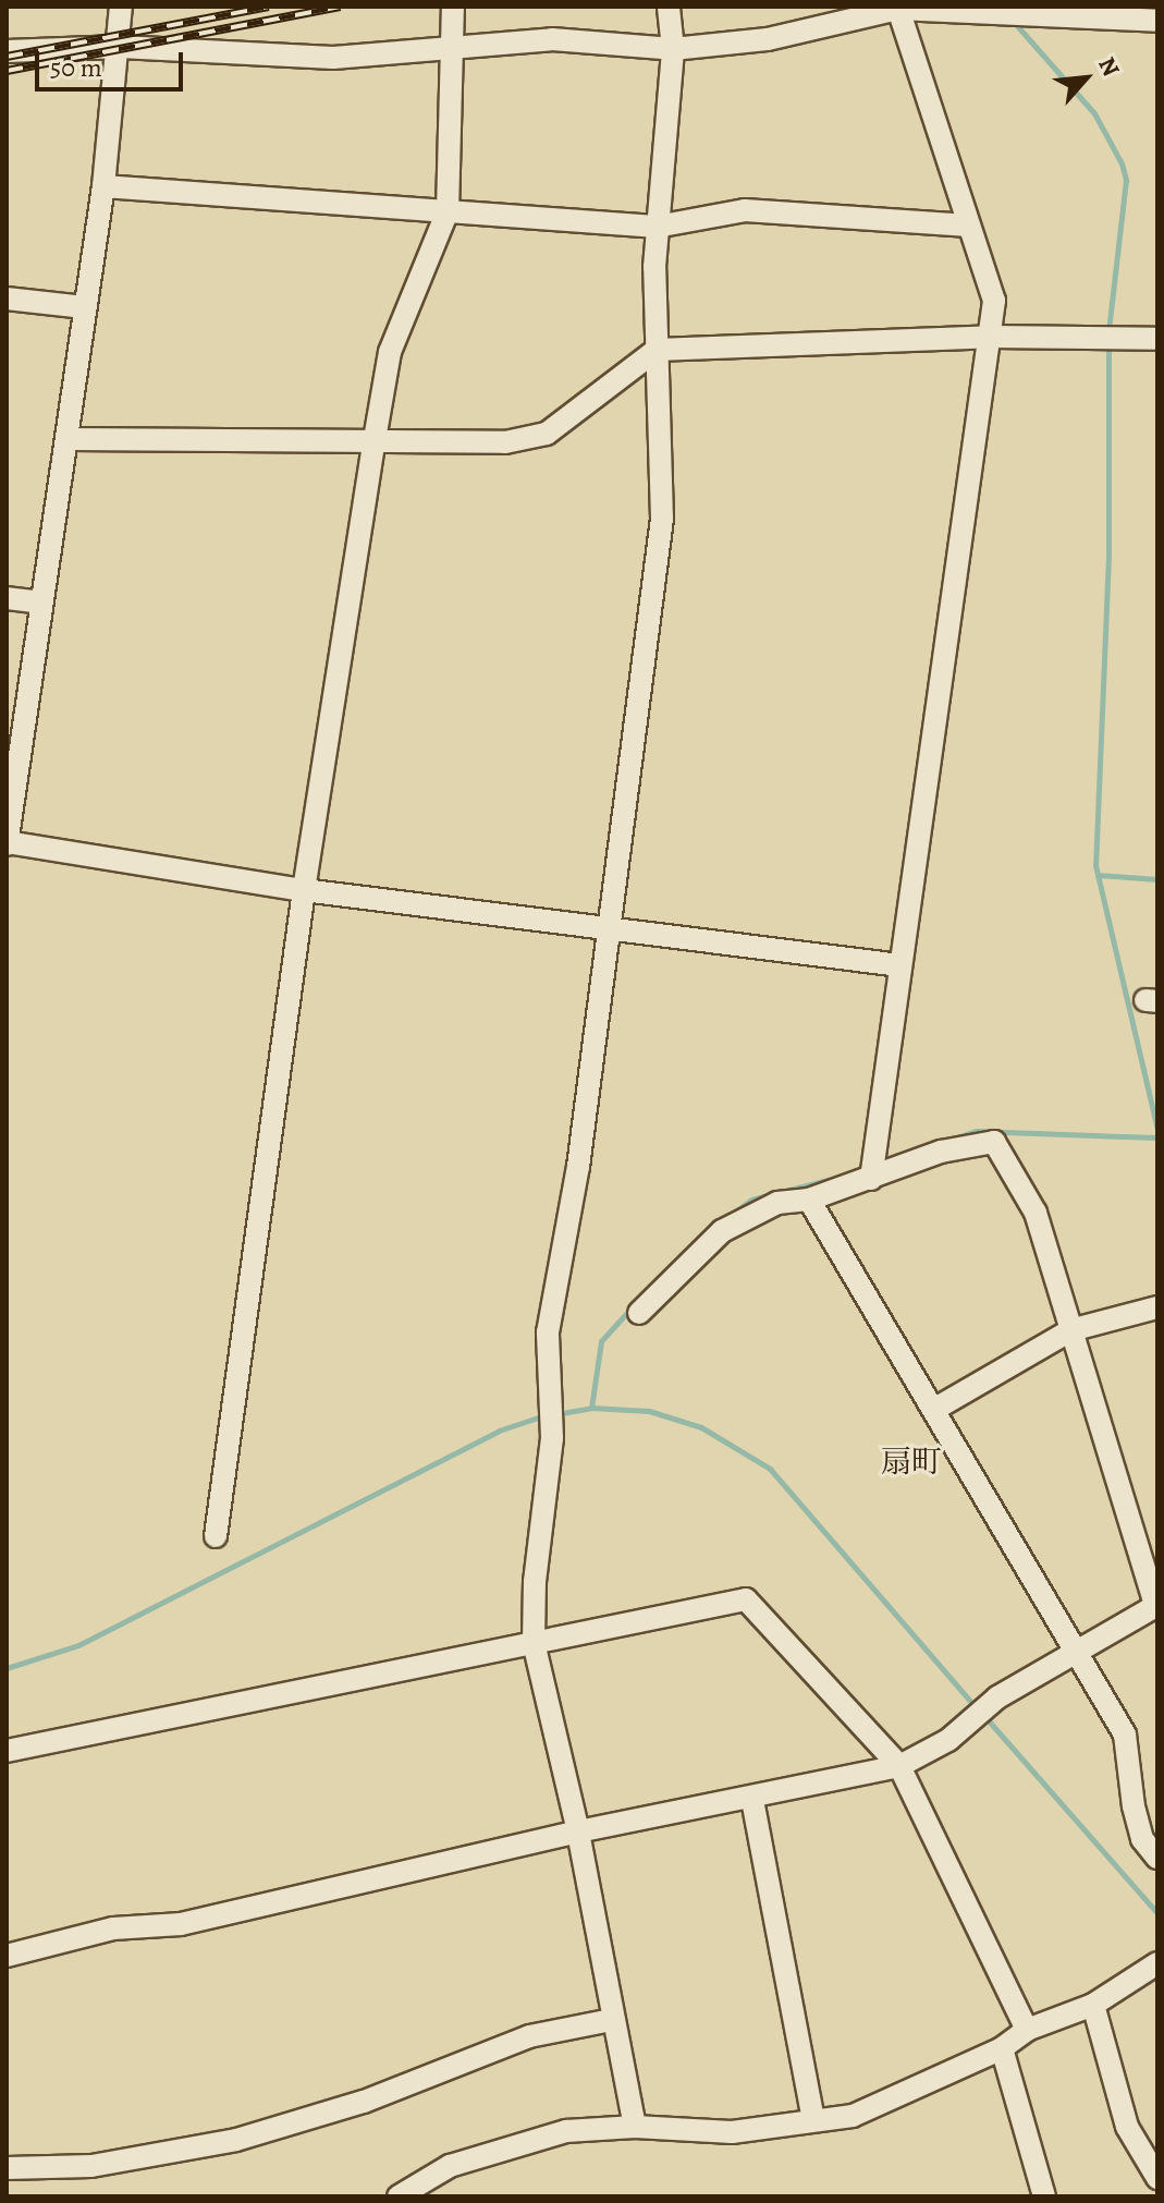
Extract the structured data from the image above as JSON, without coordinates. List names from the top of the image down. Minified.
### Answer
{"districts":["扇町"],"scale_bar":"50 m","north":"top right"}
